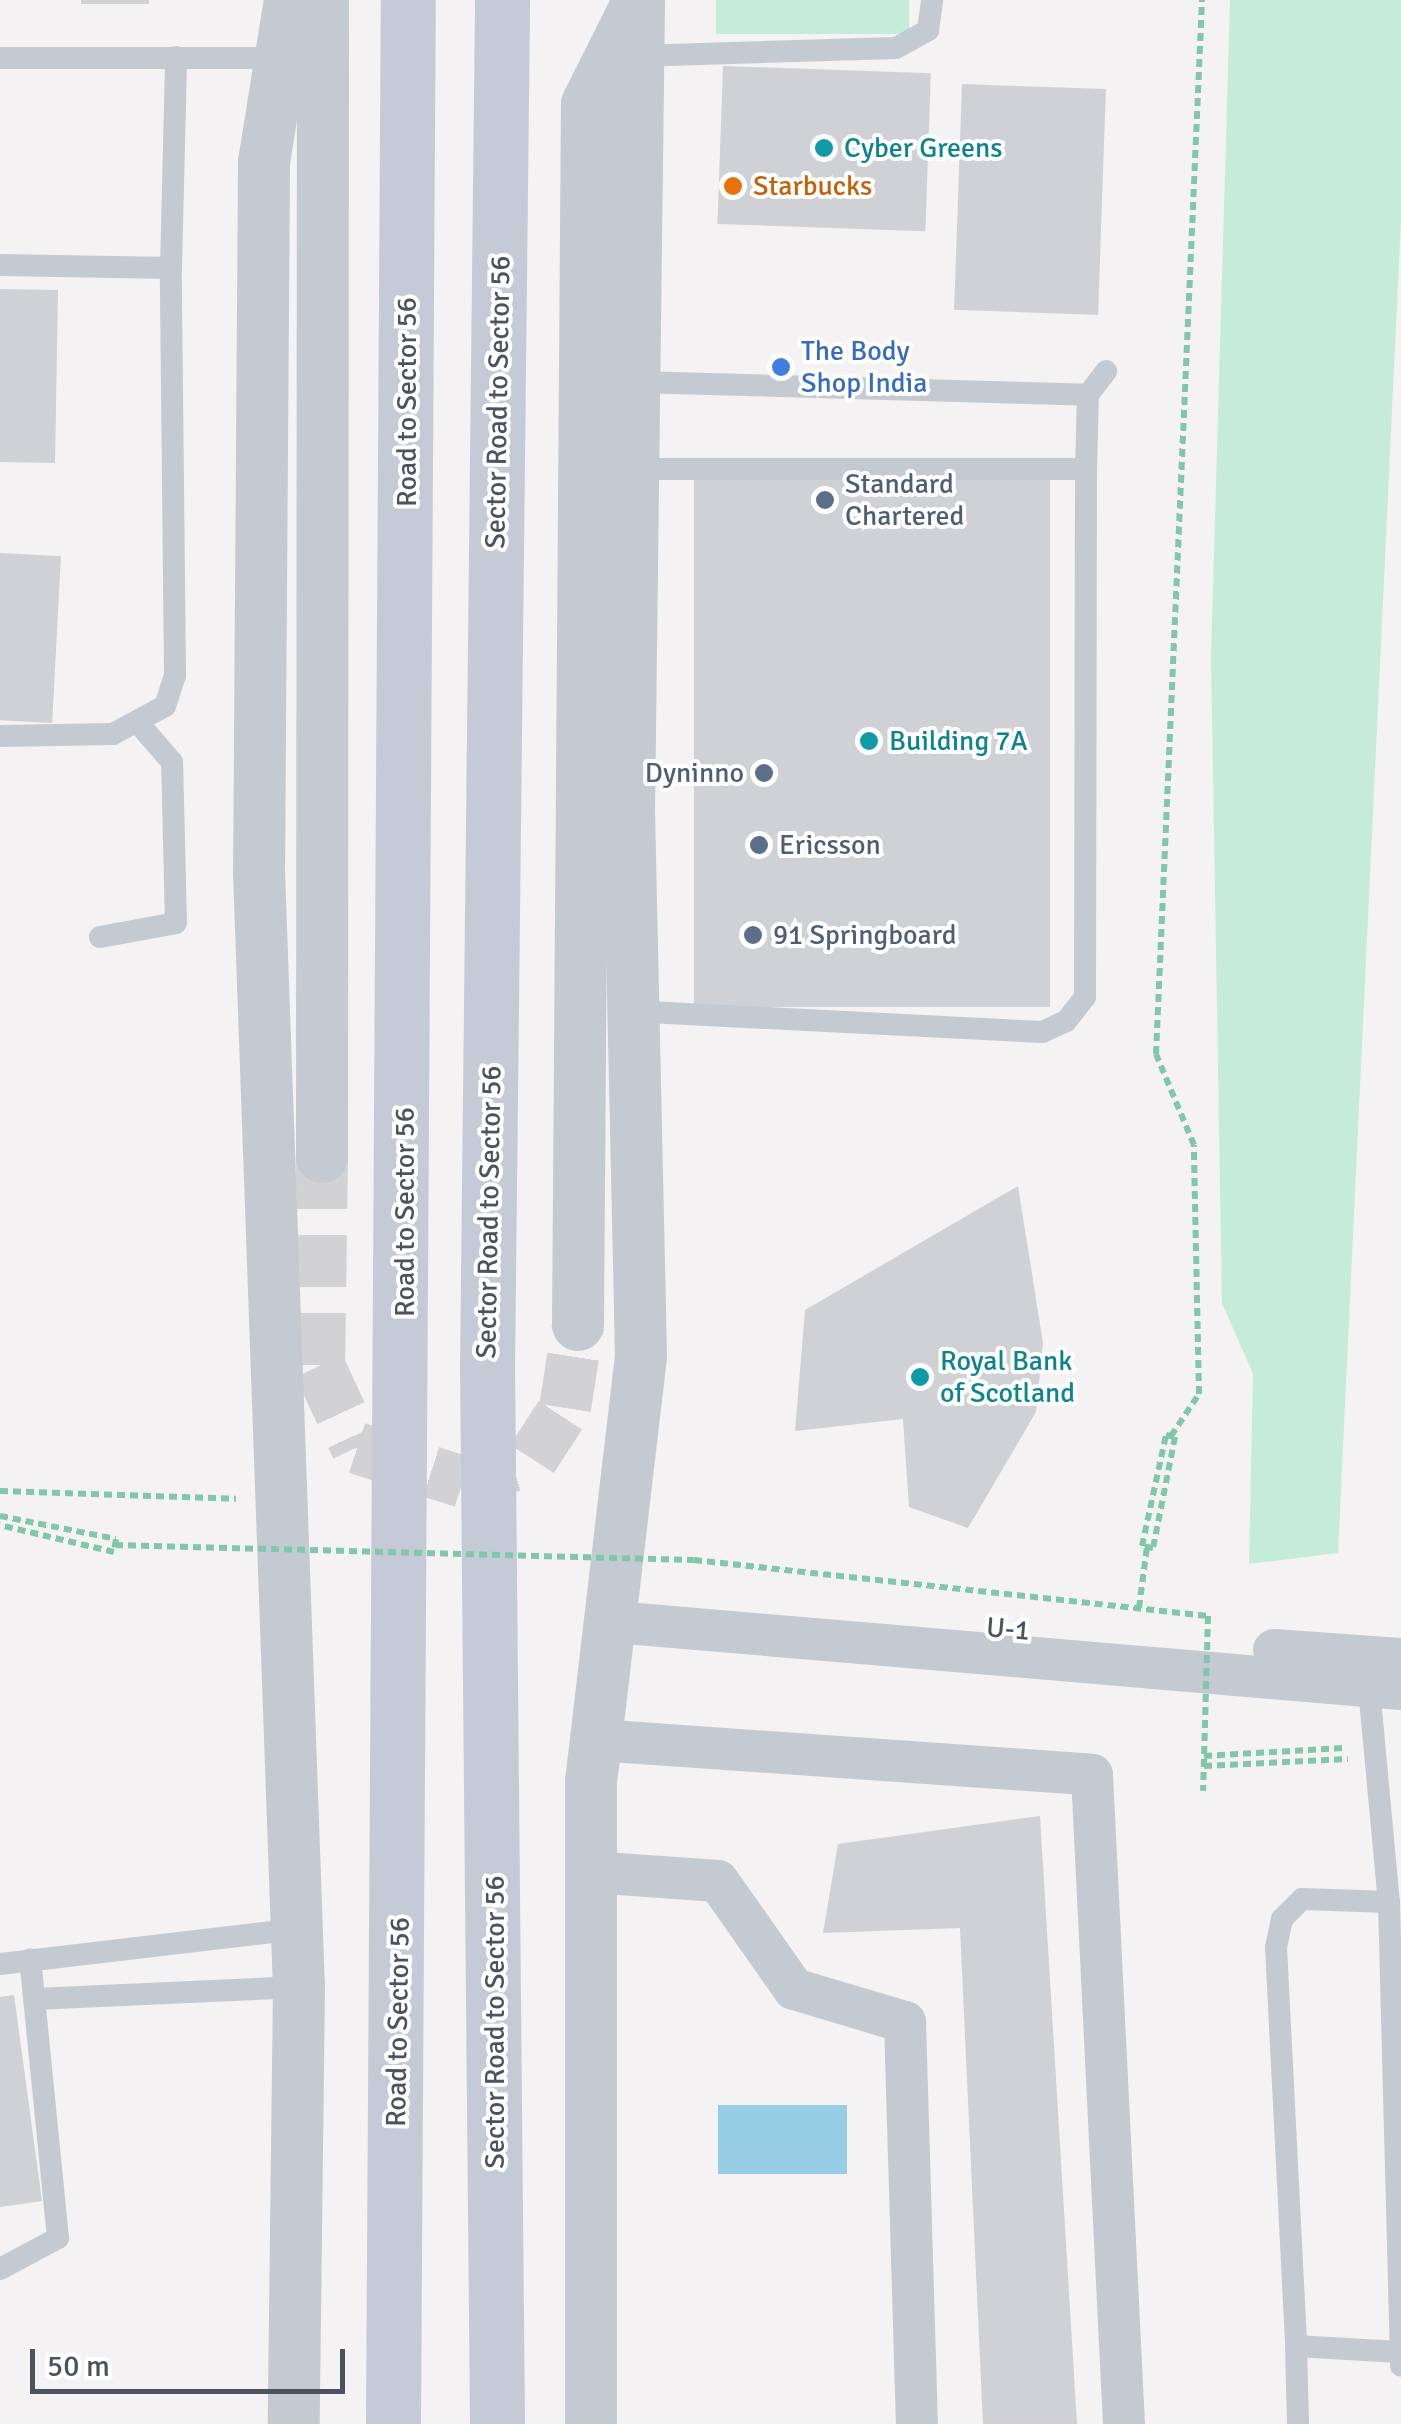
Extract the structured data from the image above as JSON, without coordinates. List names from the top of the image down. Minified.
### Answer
{"streets":{"main road":["Road to Sector 56","Sector Road to Sector 56"],"street":["U-1"]},"places":["Cyber Greens","Starbucks","The Body Shop India","Standard Chartered","Building 7A","Dyninno","Ericsson","91 Springboard","Royal Bank of Scotland"],"scale_bar":"50 m"}
